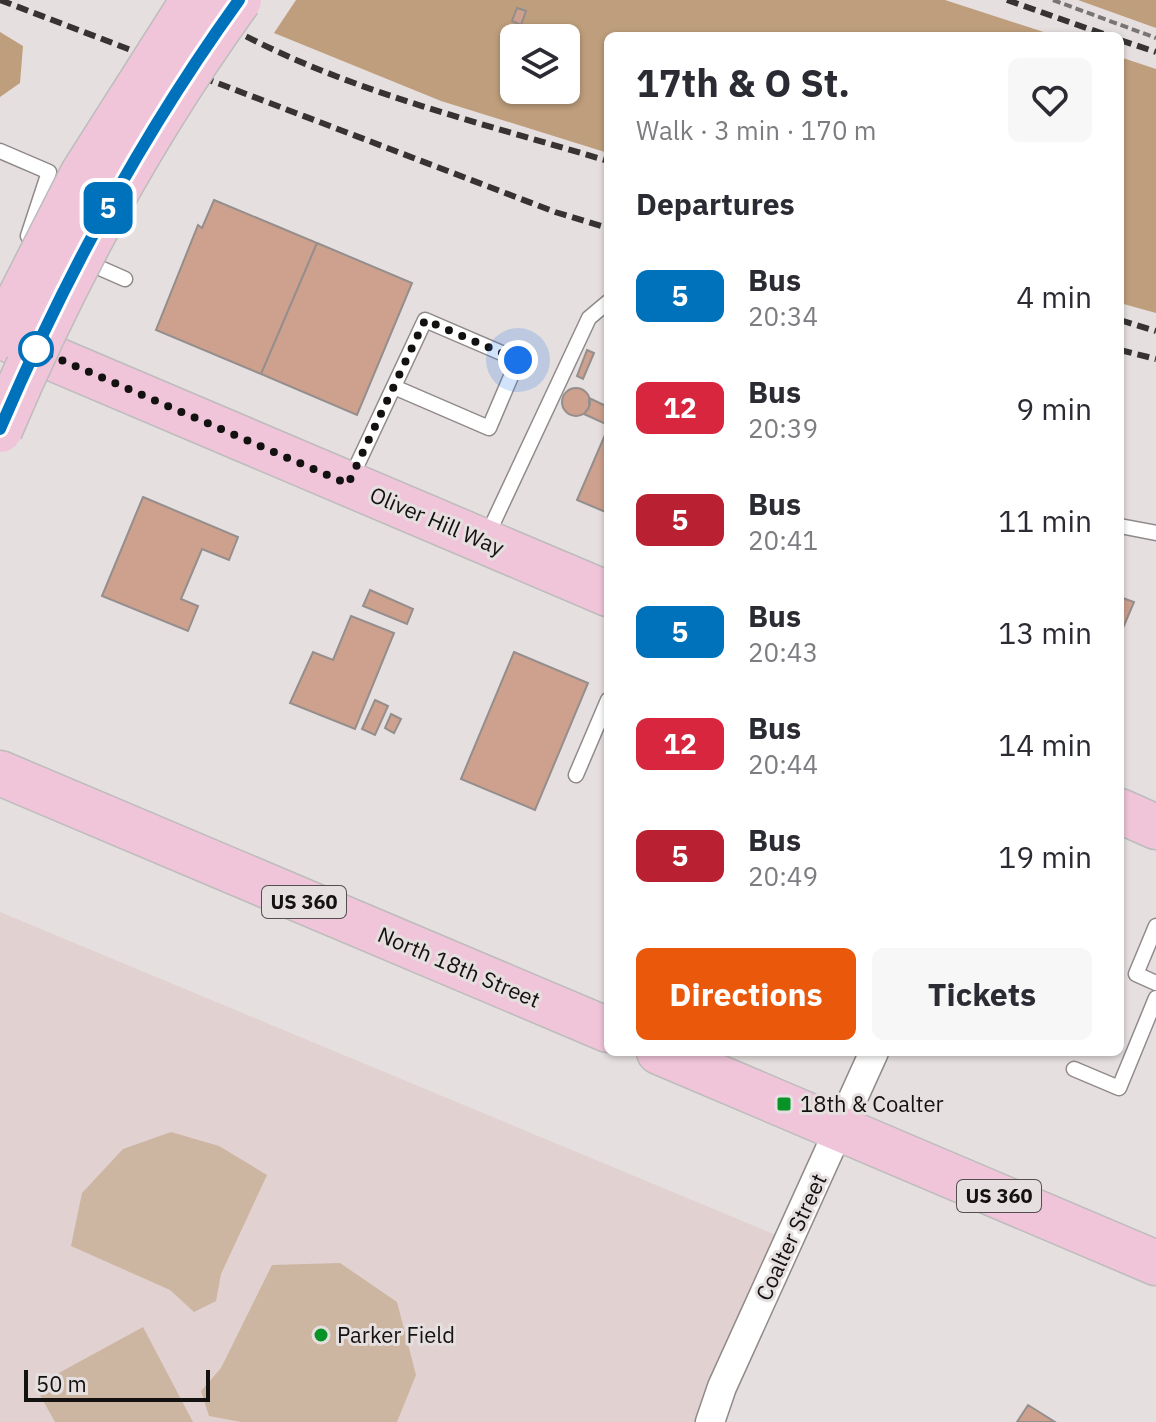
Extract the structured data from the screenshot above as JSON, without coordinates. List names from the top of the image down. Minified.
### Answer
{"streets":{"main road":["Oliver Hill Way","US 360","North 18th Street"],"street":["Coalter Street"]},"crossings":[["US 360","Coalter Street"]],"places":{"transit":["18th & Coalter"],"other":["Parker Field"]},"lines":["bus line 5"],"scale_bar":"50 m","page":{"on_map":"5","heading":[["17th & O St.","Walk · 3 min · 170 m"],"Departures"],"list":[{"mark":"5","name":"Bus","note":"20:34","value":"4 min"},{"mark":"12","name":"Bus","note":"20:39","value":"9 min"},{"mark":"5","name":"Bus","note":"20:41","value":"11 min"},{"mark":"5","name":"Bus","note":"20:43","value":"13 min"},{"mark":"12","name":"Bus","note":"20:44","value":"14 min"},{"mark":"5","name":"Bus","note":"20:49","value":"19 min"}],"buttons":["Directions","Tickets"],"scale":"50 m"}}
